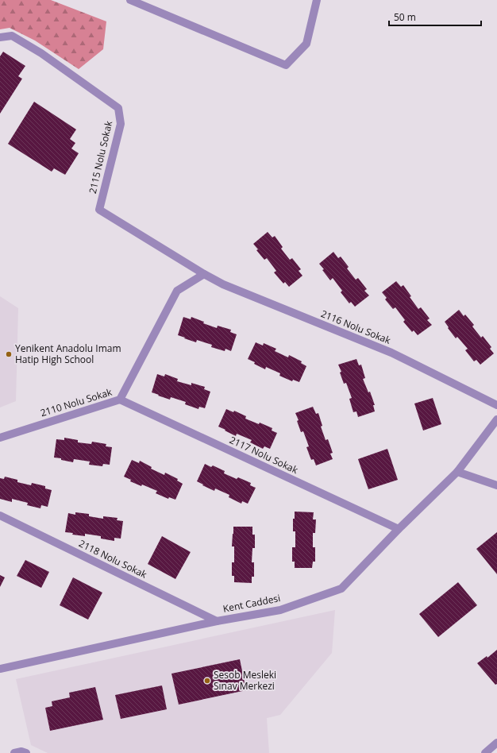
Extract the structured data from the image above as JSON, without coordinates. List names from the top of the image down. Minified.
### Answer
{"streets":{"street":["2115 Nolu Sokak","2116 Nolu Sokak","2110 Nolu Sokak","2117 Nolu Sokak","2118 Nolu Sokak","Kent Caddesi"]},"crossings":[["2115 Nolu Sokak","2116 Nolu Sokak"],["2115 Nolu Sokak","2110 Nolu Sokak"],["2116 Nolu Sokak","2110 Nolu Sokak"],["2110 Nolu Sokak","2117 Nolu Sokak"],["2117 Nolu Sokak","Kent Caddesi"],["2118 Nolu Sokak","Kent Caddesi"]],"places":["Yenikent Anadolu Imam Hatip High School","Sesob Mesleki Sınav Merkezi"],"scale_bar":"50 m"}
